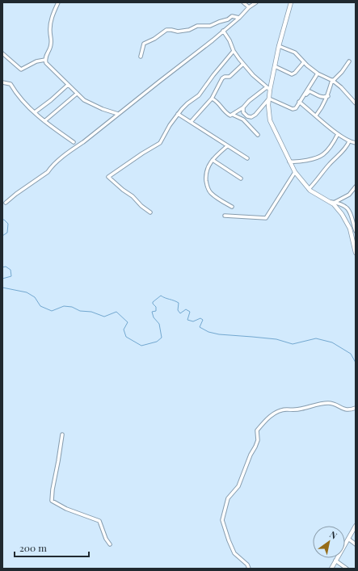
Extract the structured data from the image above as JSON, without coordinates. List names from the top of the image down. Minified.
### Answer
{"scale_bar":"200 m","north":"top right"}
